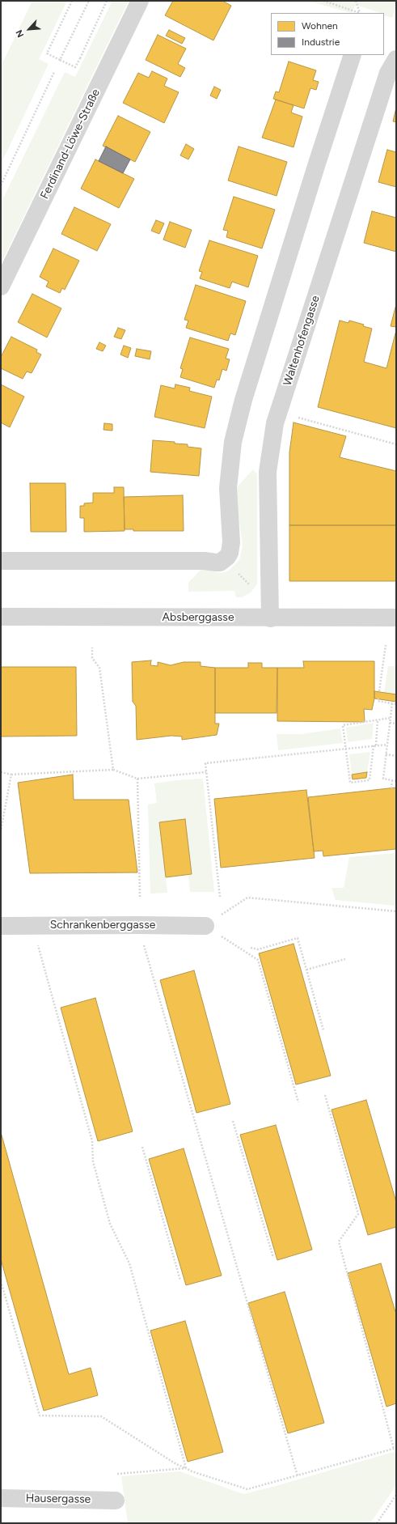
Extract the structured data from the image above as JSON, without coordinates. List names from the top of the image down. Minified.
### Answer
{"streets":{"street":["Ferdinand-Löwe-Straße","Waltenhofengasse","Absberggasse","Schrankenberggasse","Hausergasse"]},"crossings":[["Waltenhofengasse","Absberggasse"]],"legend":["Wohnen","Industrie"],"north":"bottom left"}
